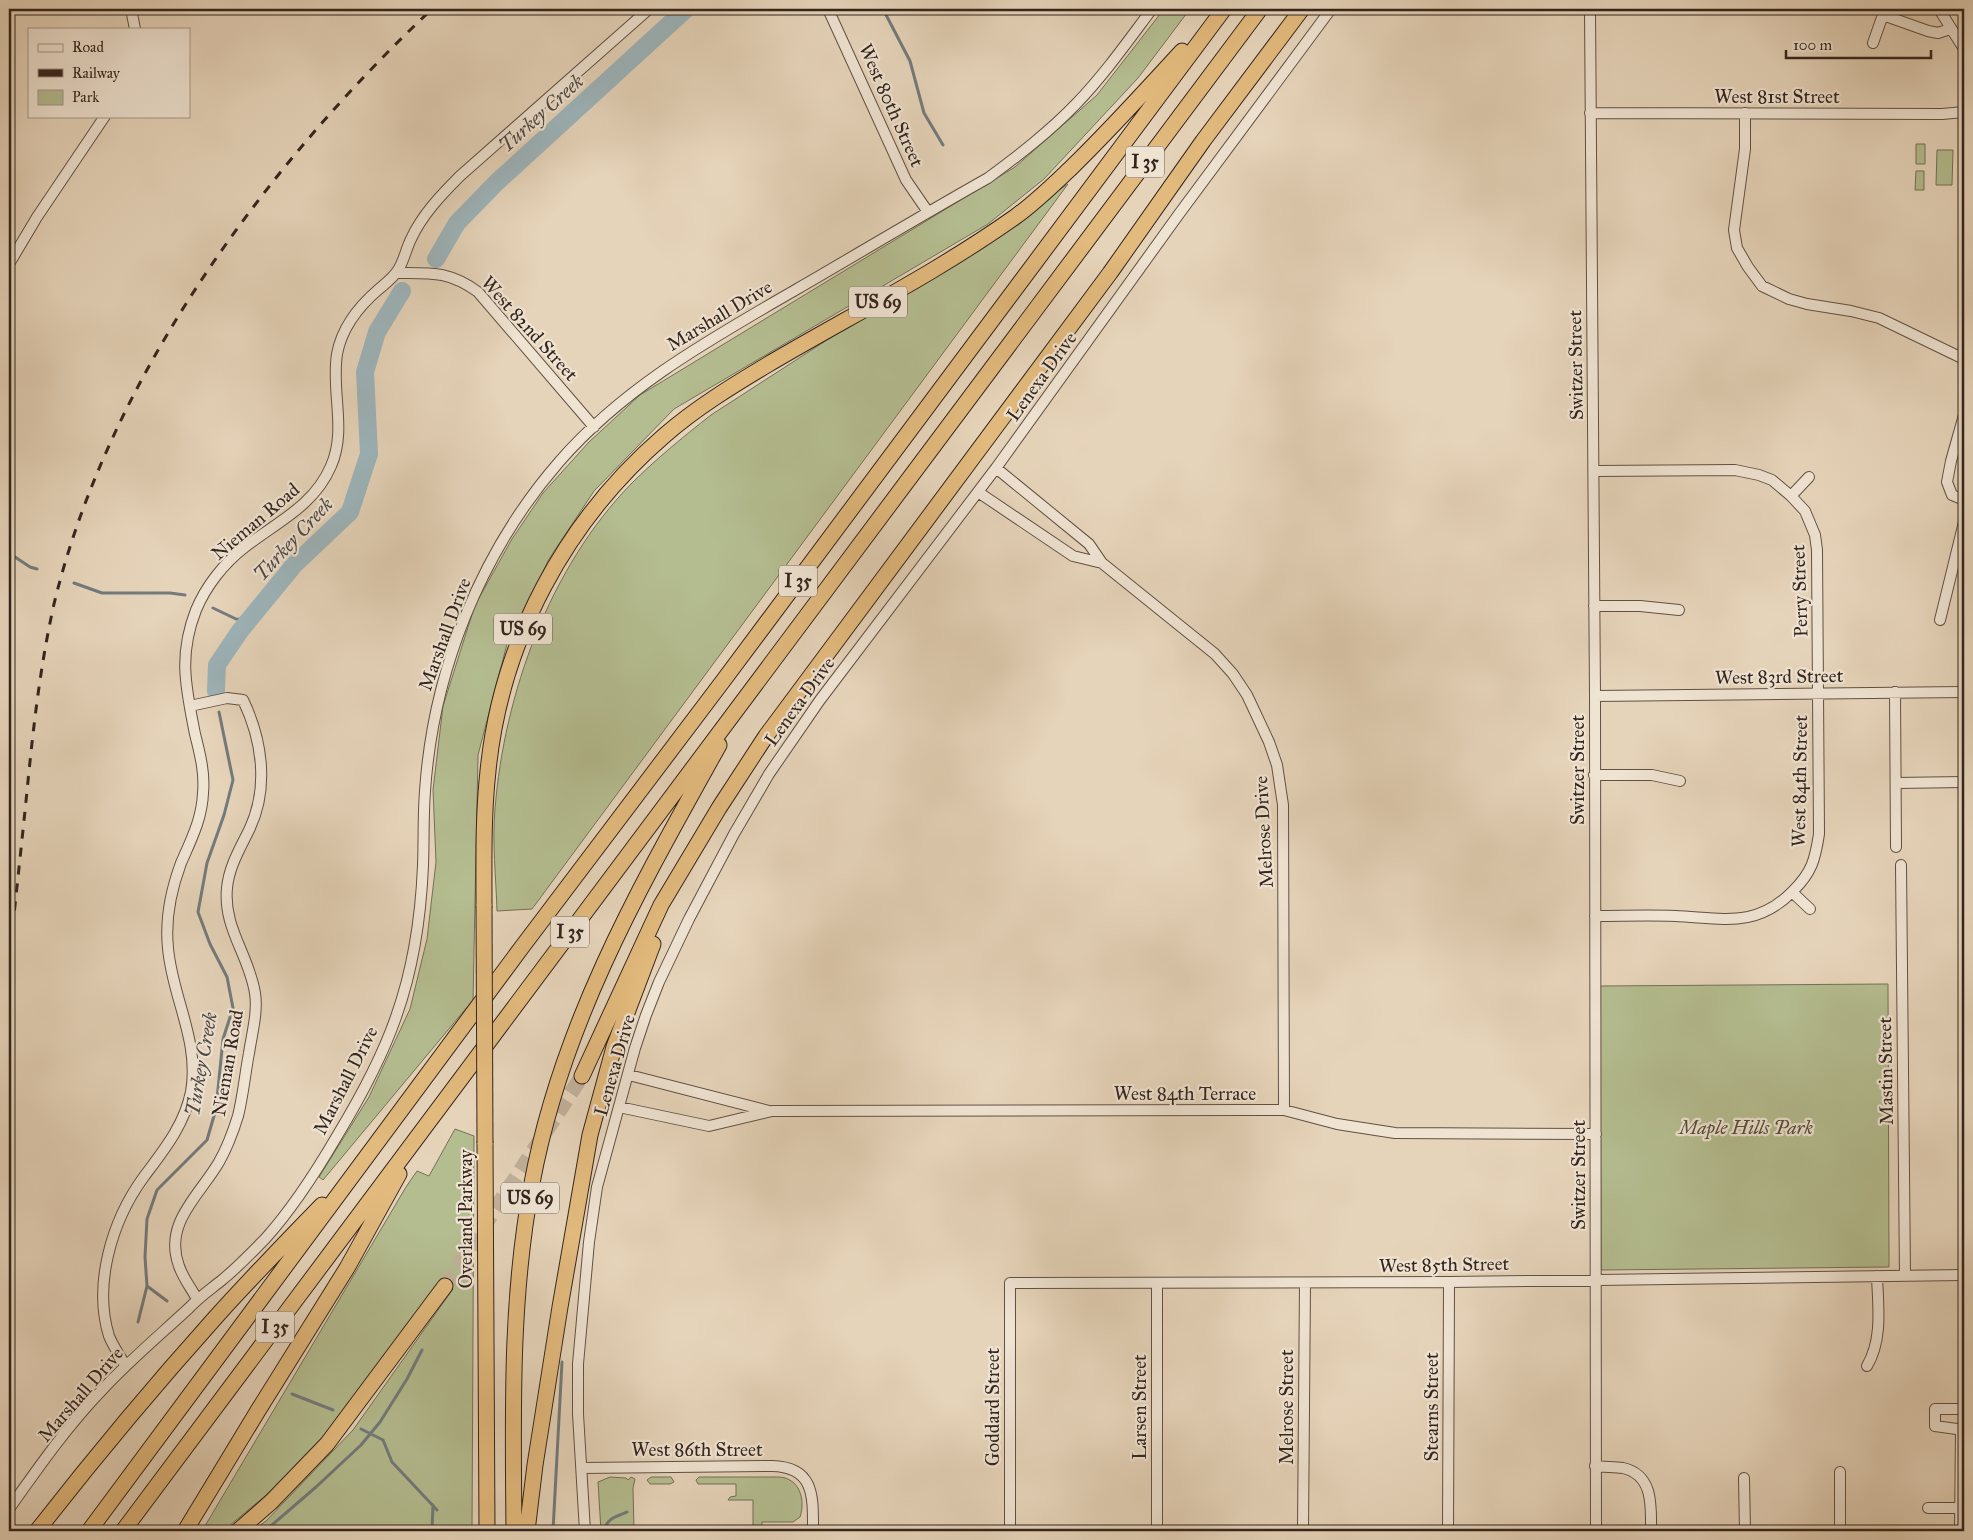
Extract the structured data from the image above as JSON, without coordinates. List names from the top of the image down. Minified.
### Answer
{"streets":{"highway":["I 35","US 69","Overland Parkway"],"street":["West 81st Street","West 80th Street","Marshall Drive","West 82nd Street","Switzer Street","Lenexa Drive","Nieman Road","Perry Street","West 83rd Street","West 84th Street","Melrose Drive","Mastin Street","West 84th Terrace","West 85th Street","Goddard Street","Larsen Street","Melrose Street","Stearns Street","West 86th Street"]},"crossings":[["West 81st Street","Switzer Street"],["West 80th Street","Marshall Drive"],["I 35","US 69"],["I 35","Overland Parkway"],["Marshall Drive","West 82nd Street"],["Marshall Drive","Nieman Road"],["West 82nd Street","Nieman Road"],["Switzer Street","Perry Street"],["Switzer Street","West 83rd Street"],["Switzer Street","West 84th Street"],["Switzer Street","West 84th Terrace"],["Switzer Street","West 85th Street"],["Lenexa Drive","Melrose Drive"],["Lenexa Drive","West 84th Terrace"],["Lenexa Drive","West 86th Street"],["Perry Street","West 83rd Street"],["Perry Street","West 84th Street"],["West 83rd Street","West 84th Street"],["Melrose Drive","West 84th Terrace"],["Mastin Street","West 85th Street"],["West 85th Street","Goddard Street"],["West 85th Street","Larsen Street"],["West 85th Street","Melrose Street"],["West 85th Street","Stearns Street"]],"water":["Turkey Creek"],"parks":["Maple Hills Park"],"legend":["Road","Railway","Park"],"scale_bar":"100 m"}
